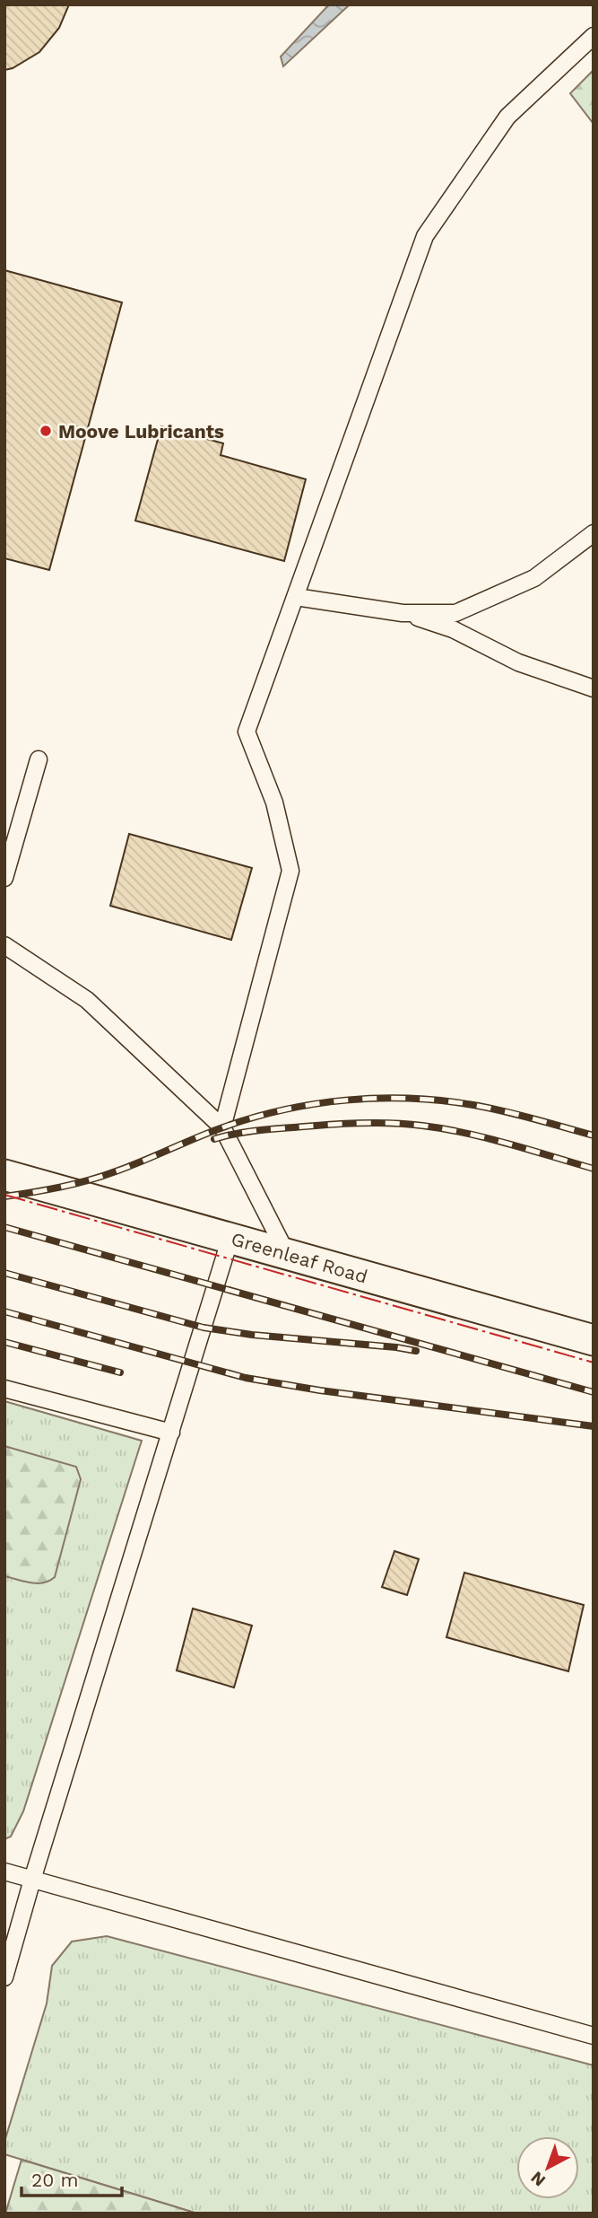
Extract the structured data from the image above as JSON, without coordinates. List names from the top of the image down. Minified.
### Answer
{"streets":{"street":["Greenleaf Road"]},"places":["Moove Lubricants"],"scale_bar":"20 m","north":"bottom left"}
